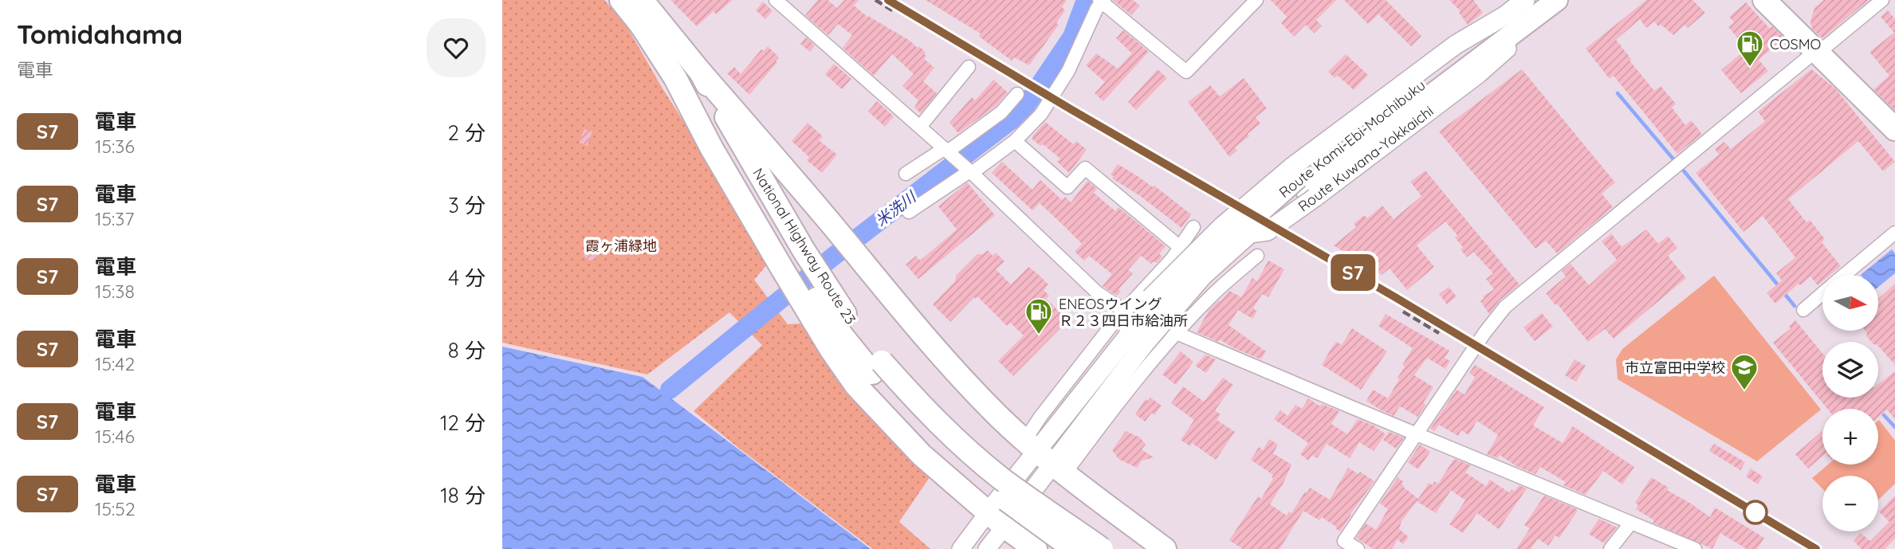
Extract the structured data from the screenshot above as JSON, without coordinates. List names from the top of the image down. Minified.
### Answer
{"streets":{"highway":["National Highway Route 23"],"main road":["Route Kami-Ebi-Mochibuku","Route Kuwana-Yokkaichi"]},"crossings":[["Route Kami-Ebi-Mochibuku","Route Kuwana-Yokkaichi"]],"water":["米洗川"],"parks":["霞ヶ浦緑地"],"places":{"fuel station":["COSMO","ENEOSウイング Ｒ２３四日市給油所"],"school or university":["市立富田中学校"]},"north":"right","page":{"heading":["Tomidahama","電車"],"on_map":"S7","list":[{"mark":"S7","name":"電車","note":"15:36","value":"2 分"},{"mark":"S7","name":"電車","note":"15:37","value":"3 分"},{"mark":"S7","name":"電車","note":"15:38","value":"4 分"},{"mark":"S7","name":"電車","note":"15:42","value":"8 分"},{"mark":"S7","name":"電車","note":"15:46","value":"12 分"},{"mark":"S7","name":"電車","note":"15:52","value":"18 分"}],"map_buttons":["+","−"]}}
